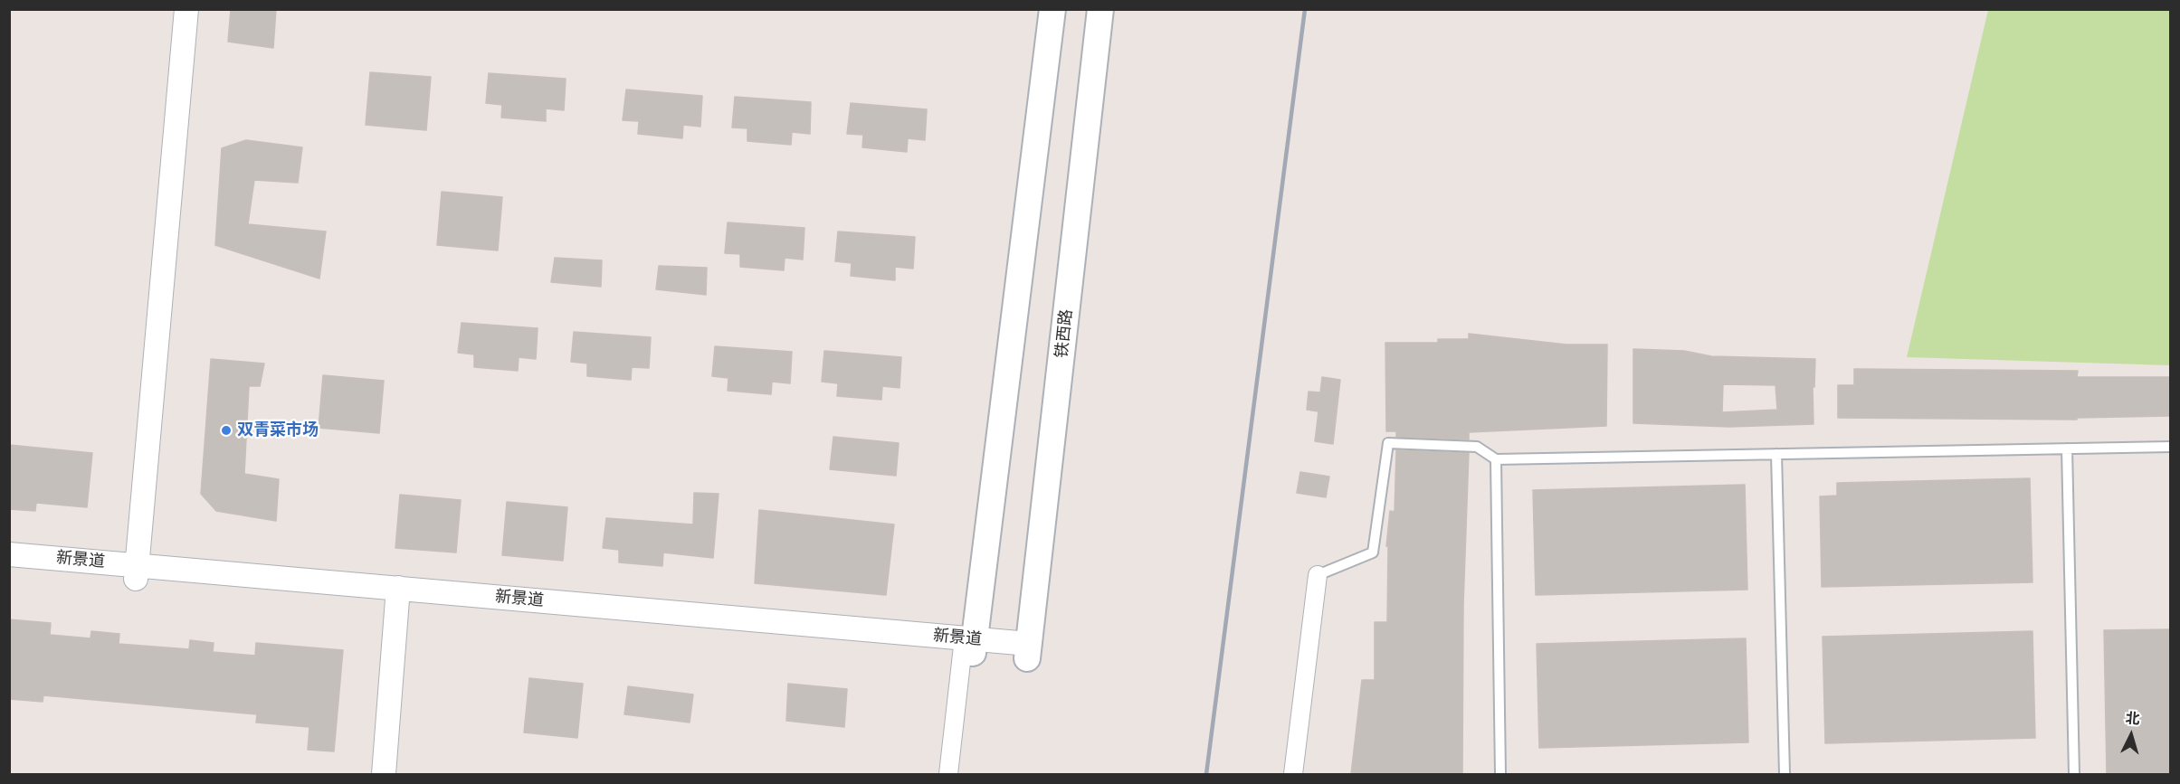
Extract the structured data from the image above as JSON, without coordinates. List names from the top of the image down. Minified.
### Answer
{"streets":{"main road":["铁西路"],"street":["新景道"]},"crossings":[["铁西路","新景道"]],"places":["双青菜市场"],"north":"top"}
